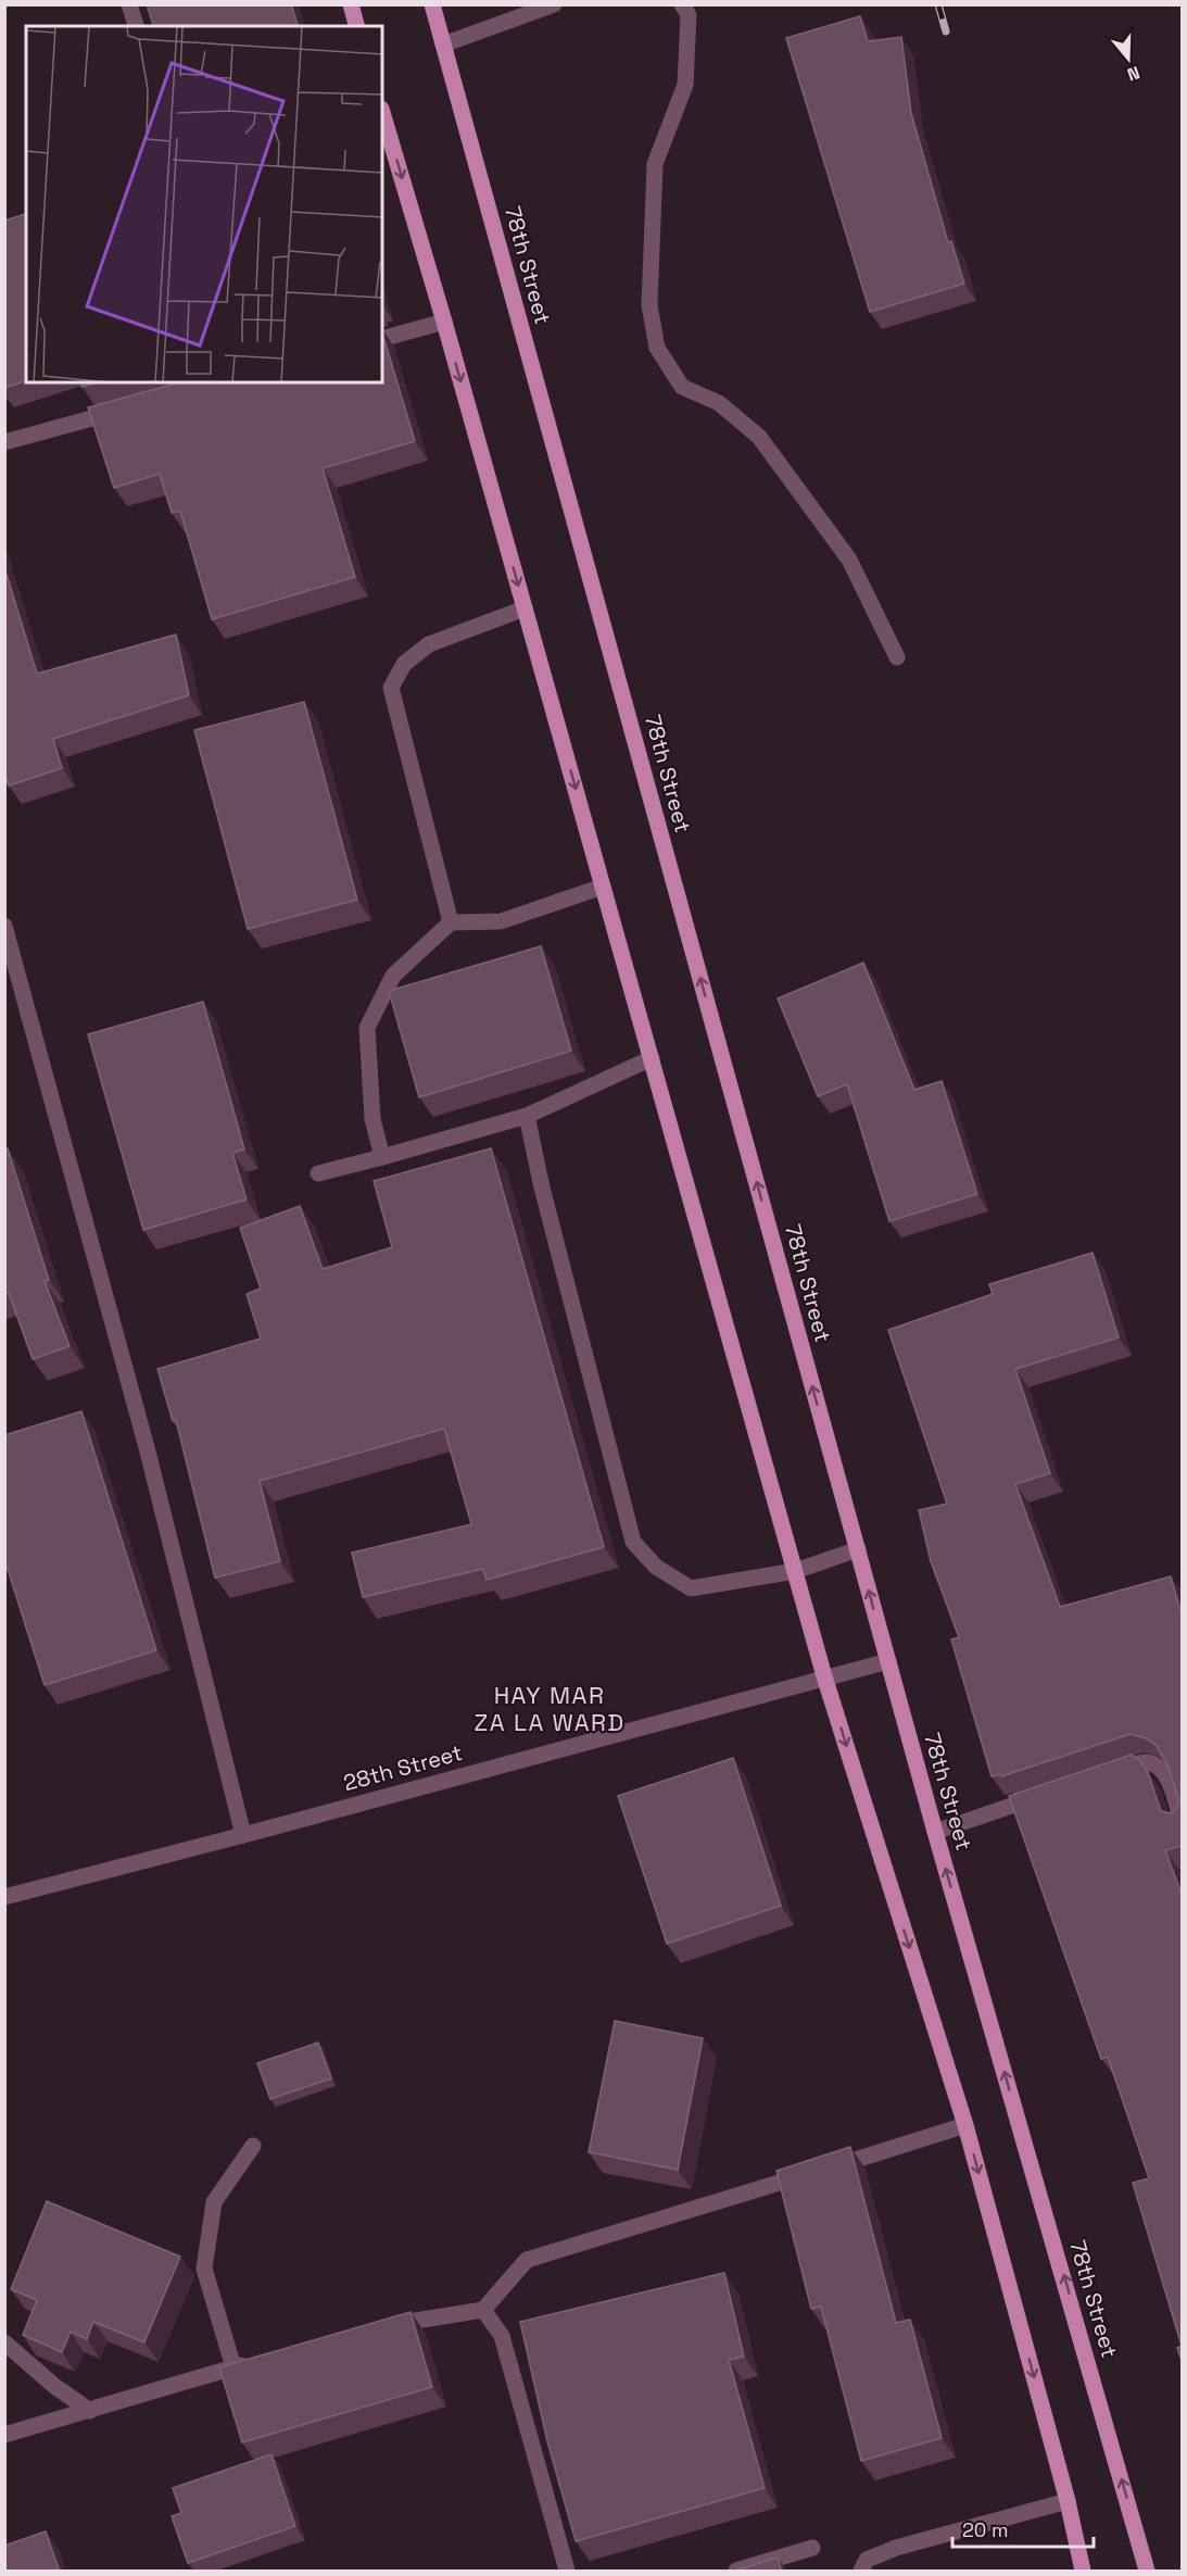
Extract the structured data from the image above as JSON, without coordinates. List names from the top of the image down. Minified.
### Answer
{"streets":{"main road":["78th Street"],"street":["28th Street"]},"crossings":[["78th Street","28th Street"]],"districts":["HAY MAR ZA LA WARD"],"scale_bar":"20 m","north":"bottom"}
